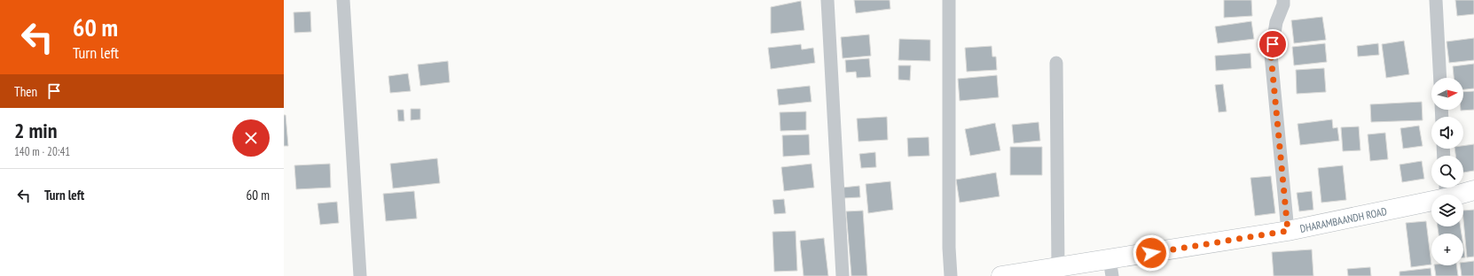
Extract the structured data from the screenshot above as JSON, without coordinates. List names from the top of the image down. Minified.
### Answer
{"streets":{"main road":["DHARAMBAANDH ROAD"]},"north":"right","page":{"turn":["60 m","Turn left"],"then":"Then","map_buttons":"+","heading":["2 min","140 m · 20:41"],"list":[{"name":"Turn left","value":"60 m"}]}}
